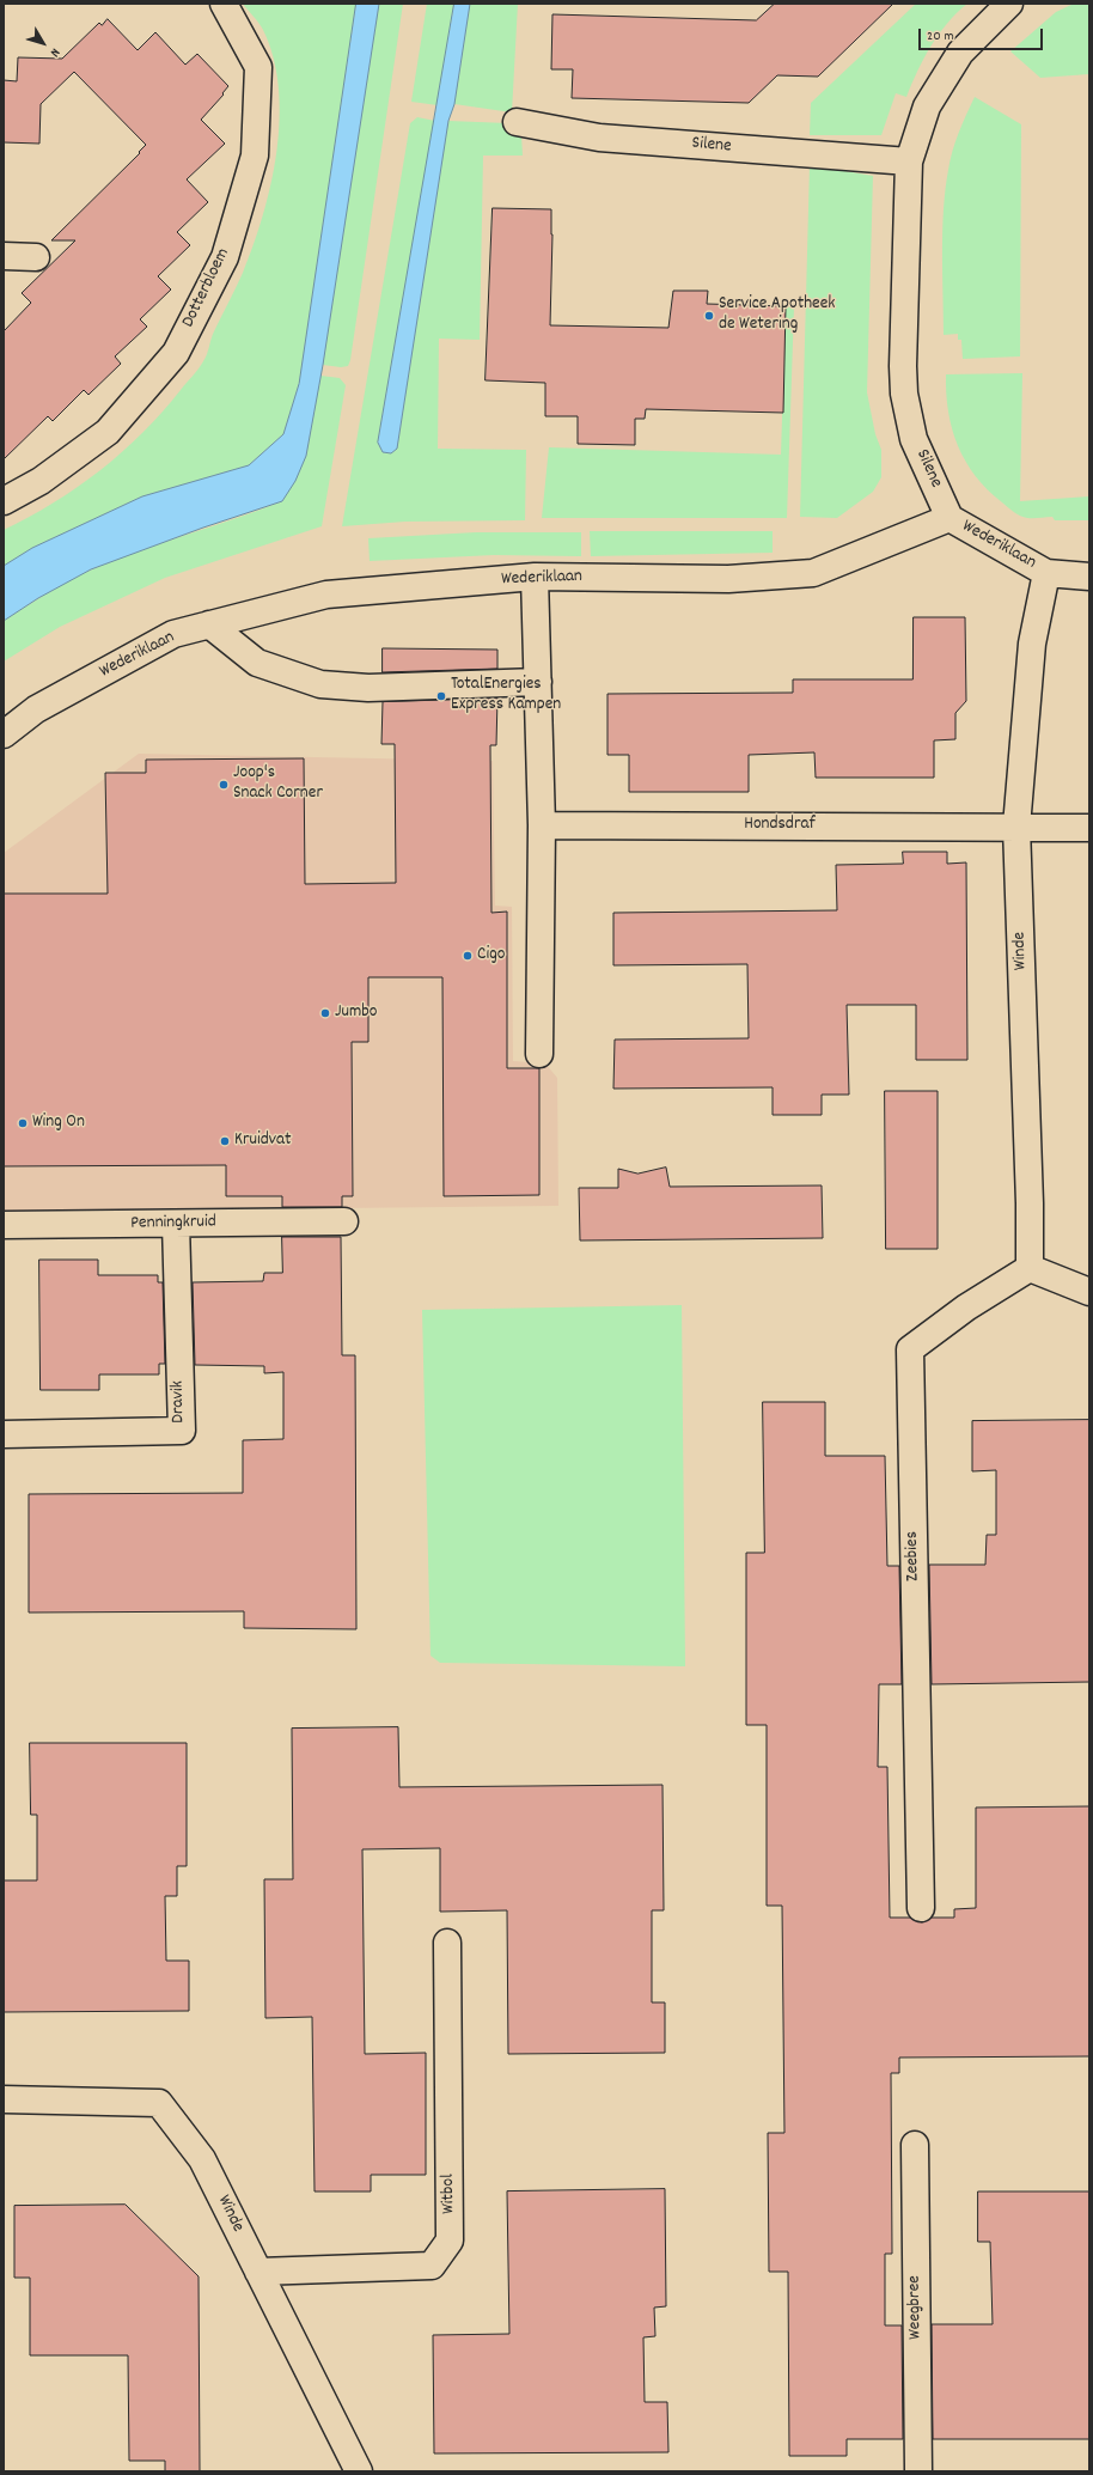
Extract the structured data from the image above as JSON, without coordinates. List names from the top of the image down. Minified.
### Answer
{"streets":{"street":["Silene","Dotterbloem","Wederiklaan","Hondsdraf","Winde","Penningkruid","Dravik","Zeebies","Witbol","Weegbree"]},"crossings":[["Silene","Wederiklaan"],["Wederiklaan","Winde"],["Hondsdraf","Winde"],["Winde","Zeebies"],["Winde","Witbol"],["Penningkruid","Dravik"]],"places":["Service Apotheek de Wetering","TotalEnergies Express Kampen","Joop's Snack Corner","Cigo","Jumbo","Wing On","Kruidvat"],"scale_bar":"20 m","north":"bottom right"}
